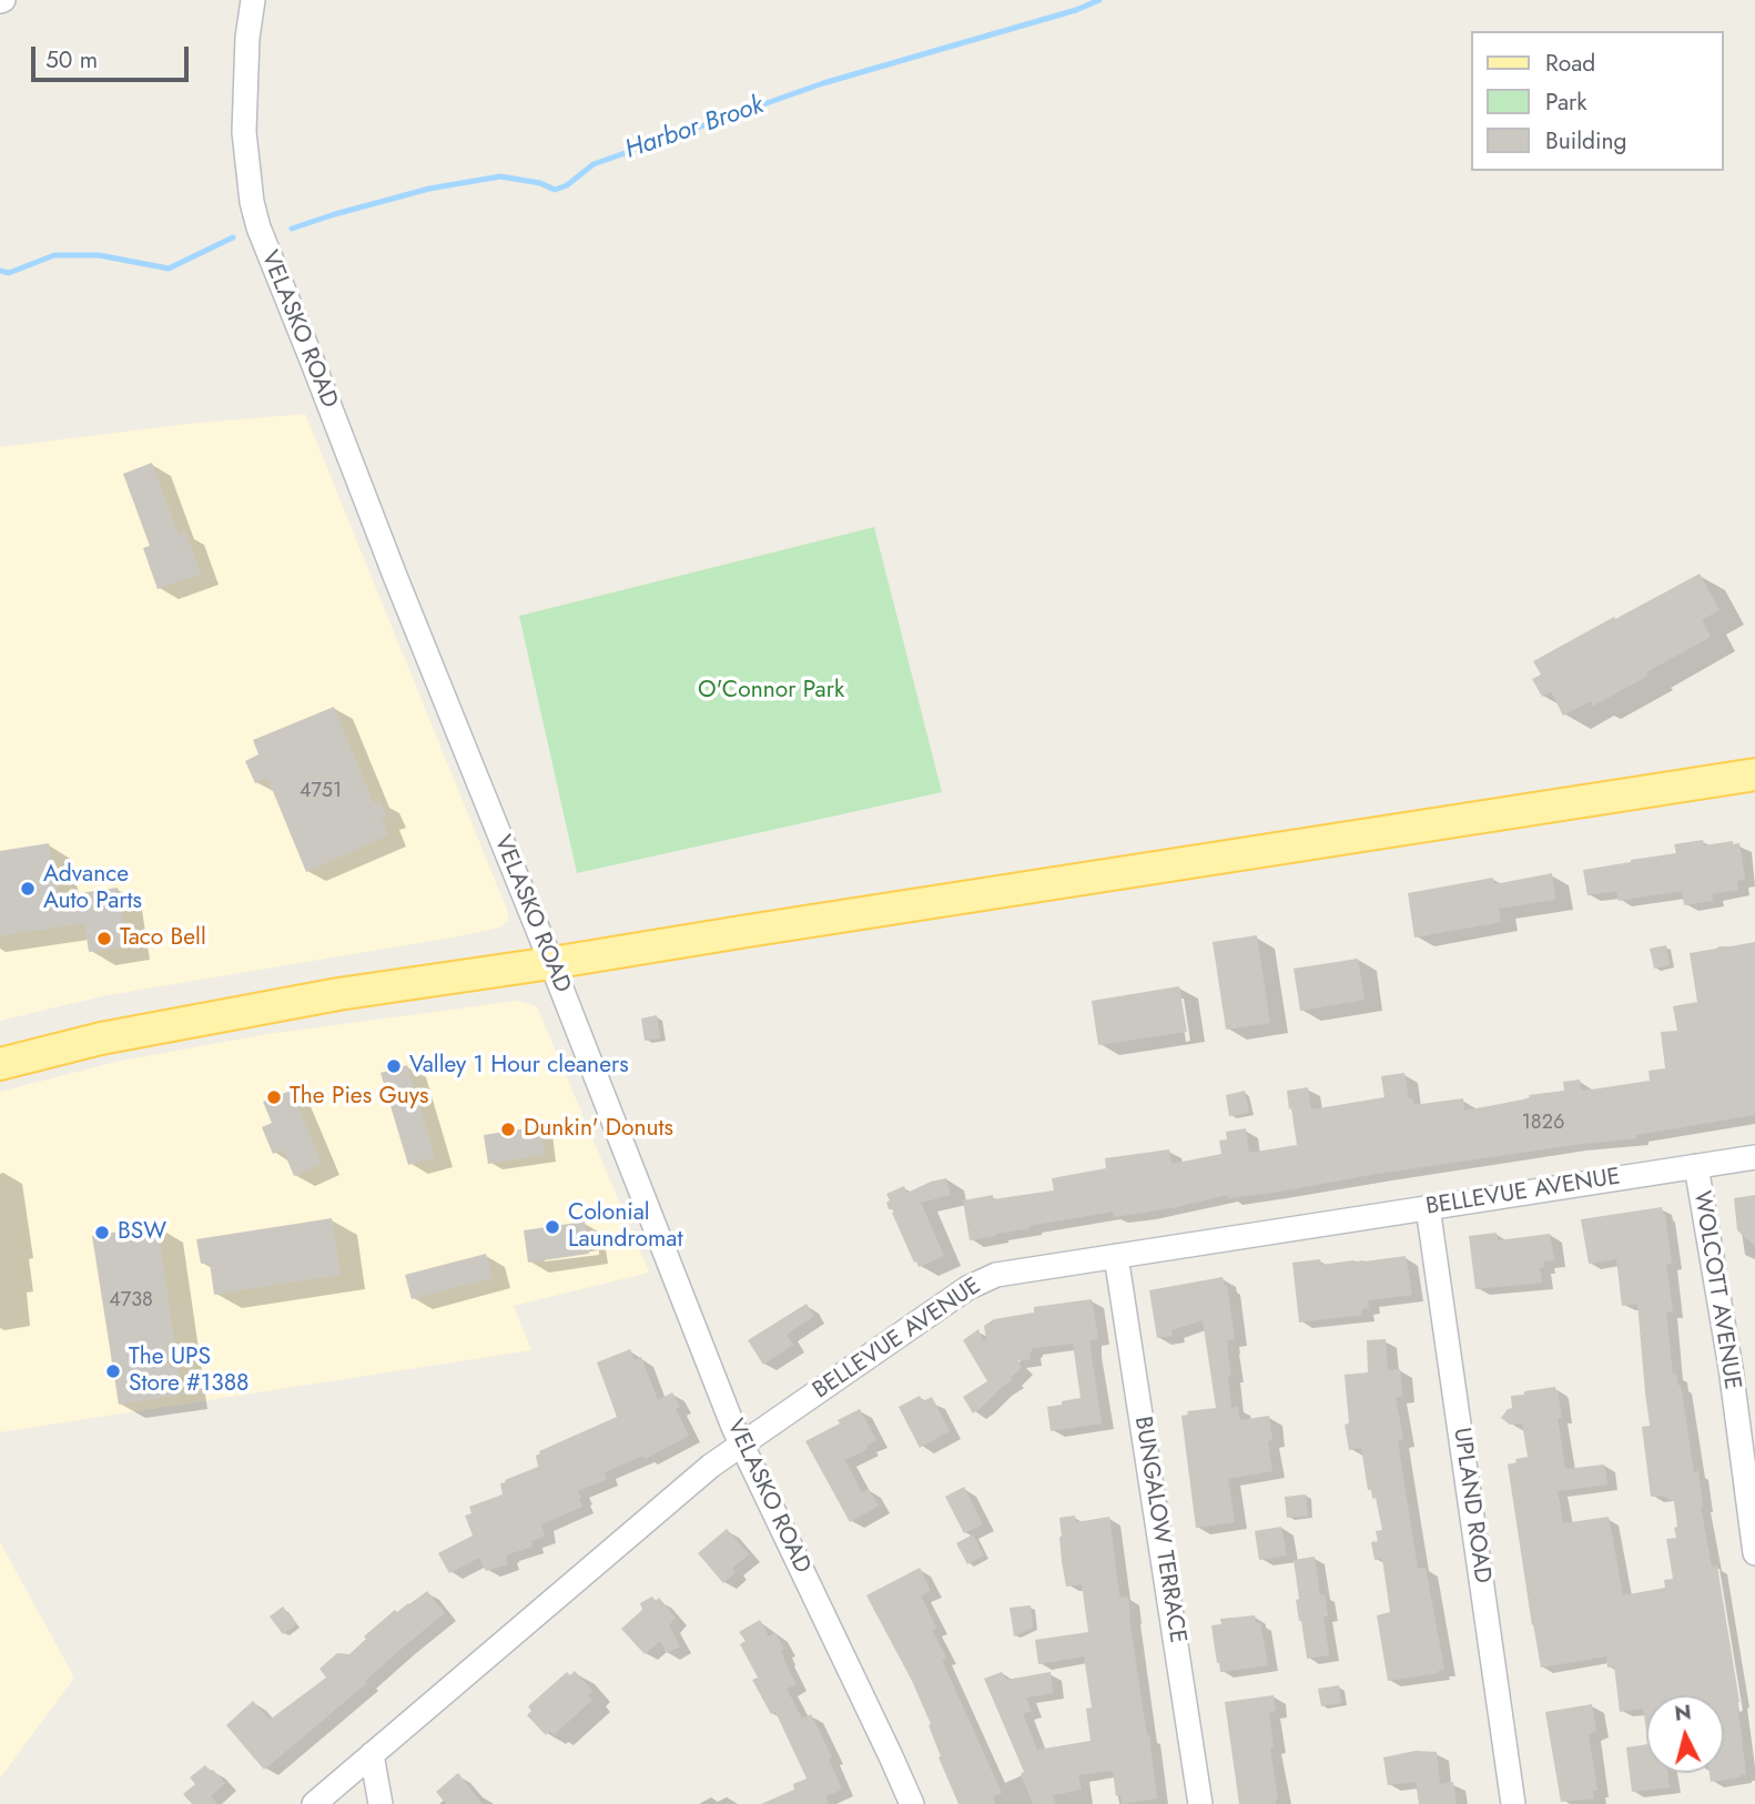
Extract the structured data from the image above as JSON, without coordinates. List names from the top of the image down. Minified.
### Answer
{"streets":{"street":["VELASKO ROAD","BELLEVUE AVENUE","WOLCOTT AVENUE","UPLAND ROAD","BUNGALOW TERRACE"]},"crossings":[["VELASKO ROAD","BELLEVUE AVENUE"],["BELLEVUE AVENUE","WOLCOTT AVENUE"],["BELLEVUE AVENUE","UPLAND ROAD"],["BELLEVUE AVENUE","BUNGALOW TERRACE"]],"water":["Harbor Brook"],"parks":["O'Connor Park"],"places":["Advance Auto Parts","Taco Bell","Valley 1 Hour cleaners","The Pies Guys","Dunkin' Donuts","Colonial Laundromat","BSW","The UPS Store #1388"],"house_numbers":["4751","1826","4738"],"legend":["Road","Park","Building"],"scale_bar":"50 m","north":"top"}
